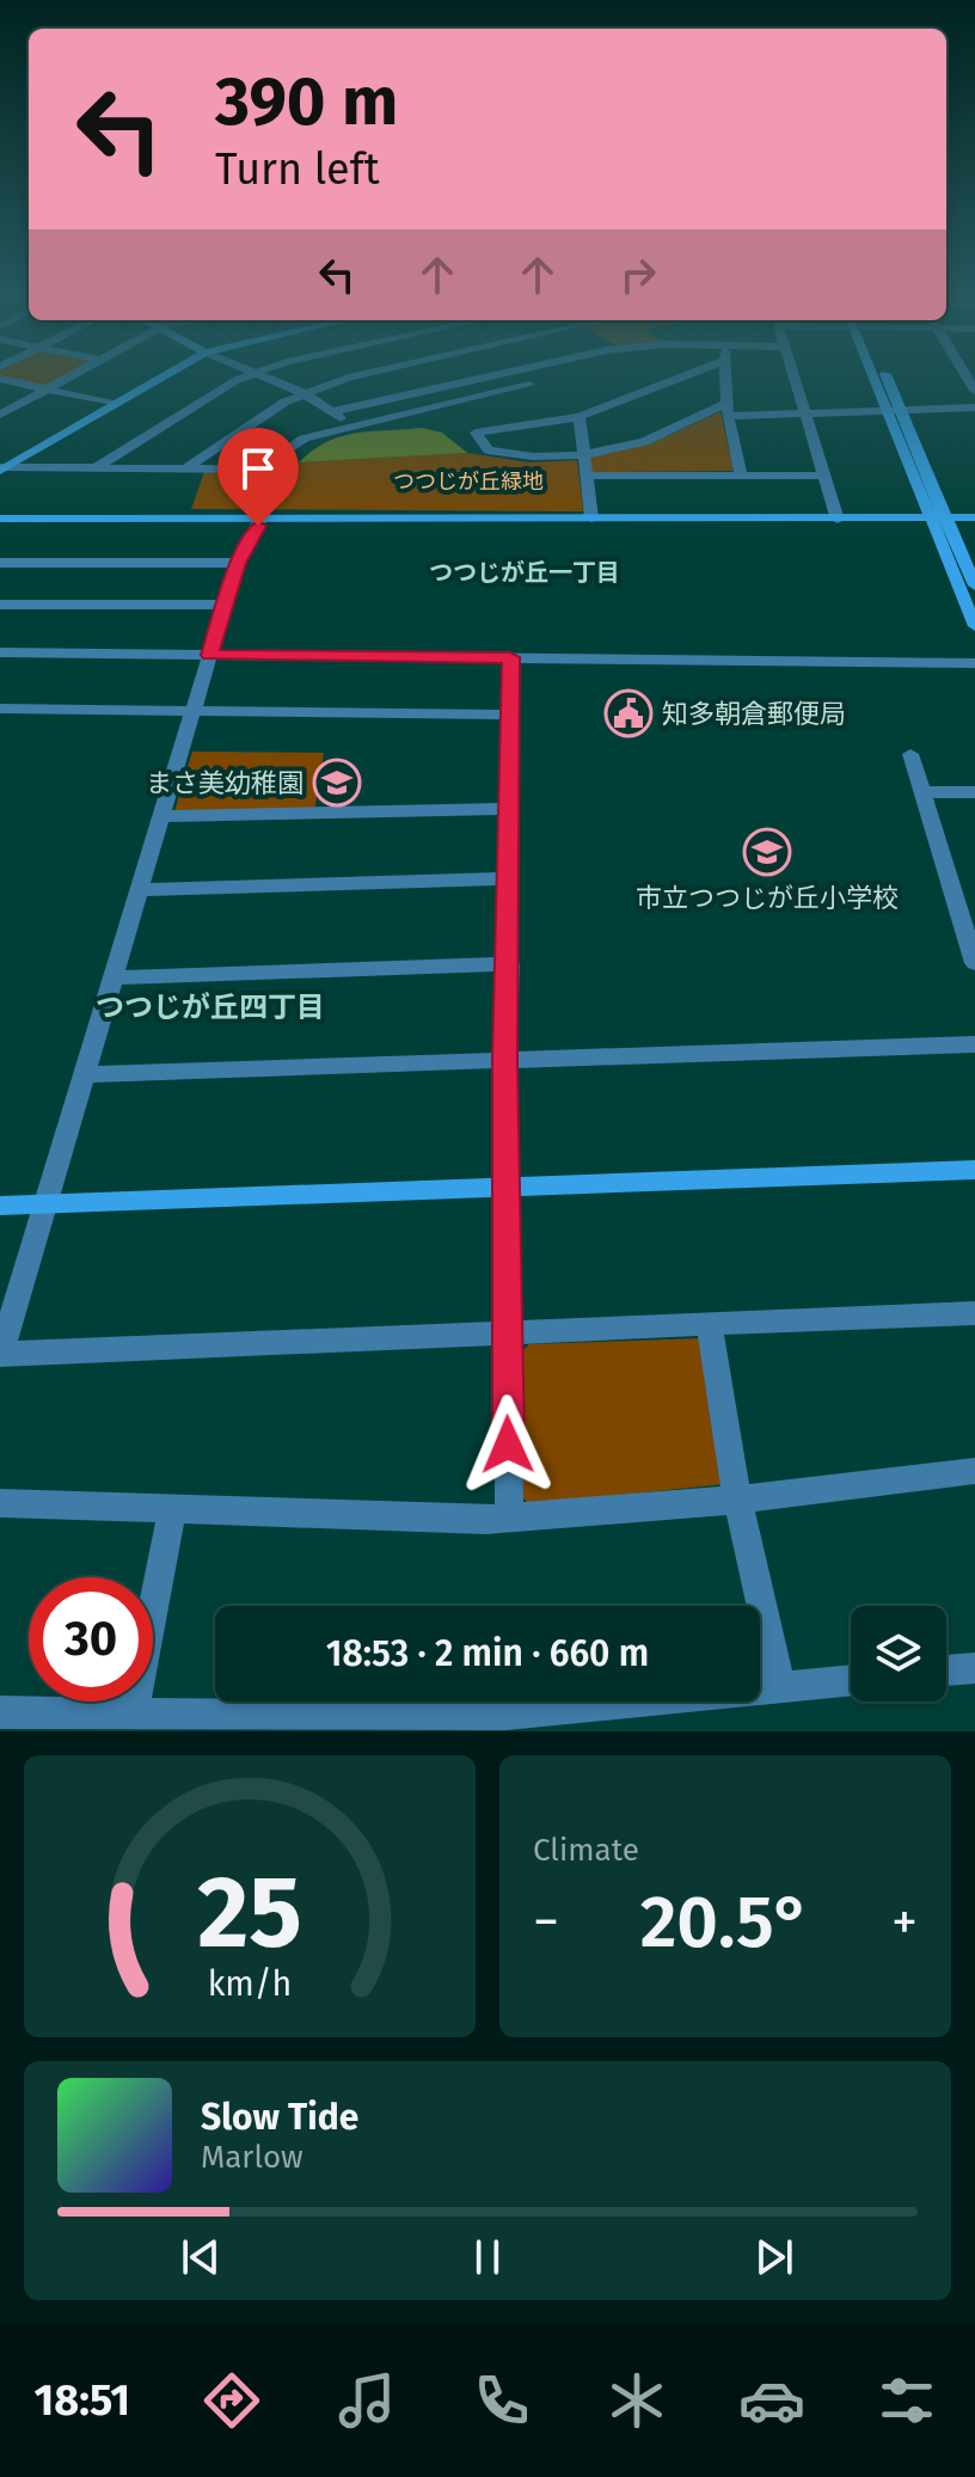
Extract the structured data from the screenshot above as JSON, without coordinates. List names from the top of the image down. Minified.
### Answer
{"districts":["つつじが丘一丁目","つつじが丘四丁目"],"parks":["つつじが丘緑地"],"places":{"public building":["知多朝倉郵便局"],"school or university":["まさ美幼稚園","市立つつじが丘小学校"]},"page":{"turn":["390 m","Turn left"],"limit":"30","trip":"18:53 · 2 min · 660 m","tile":"Climate","heat":["−","20.5°","+"],"song":["Slow Tide","Marlow"],"tabs":"18:51","gauge":["25","km/h"]}}
